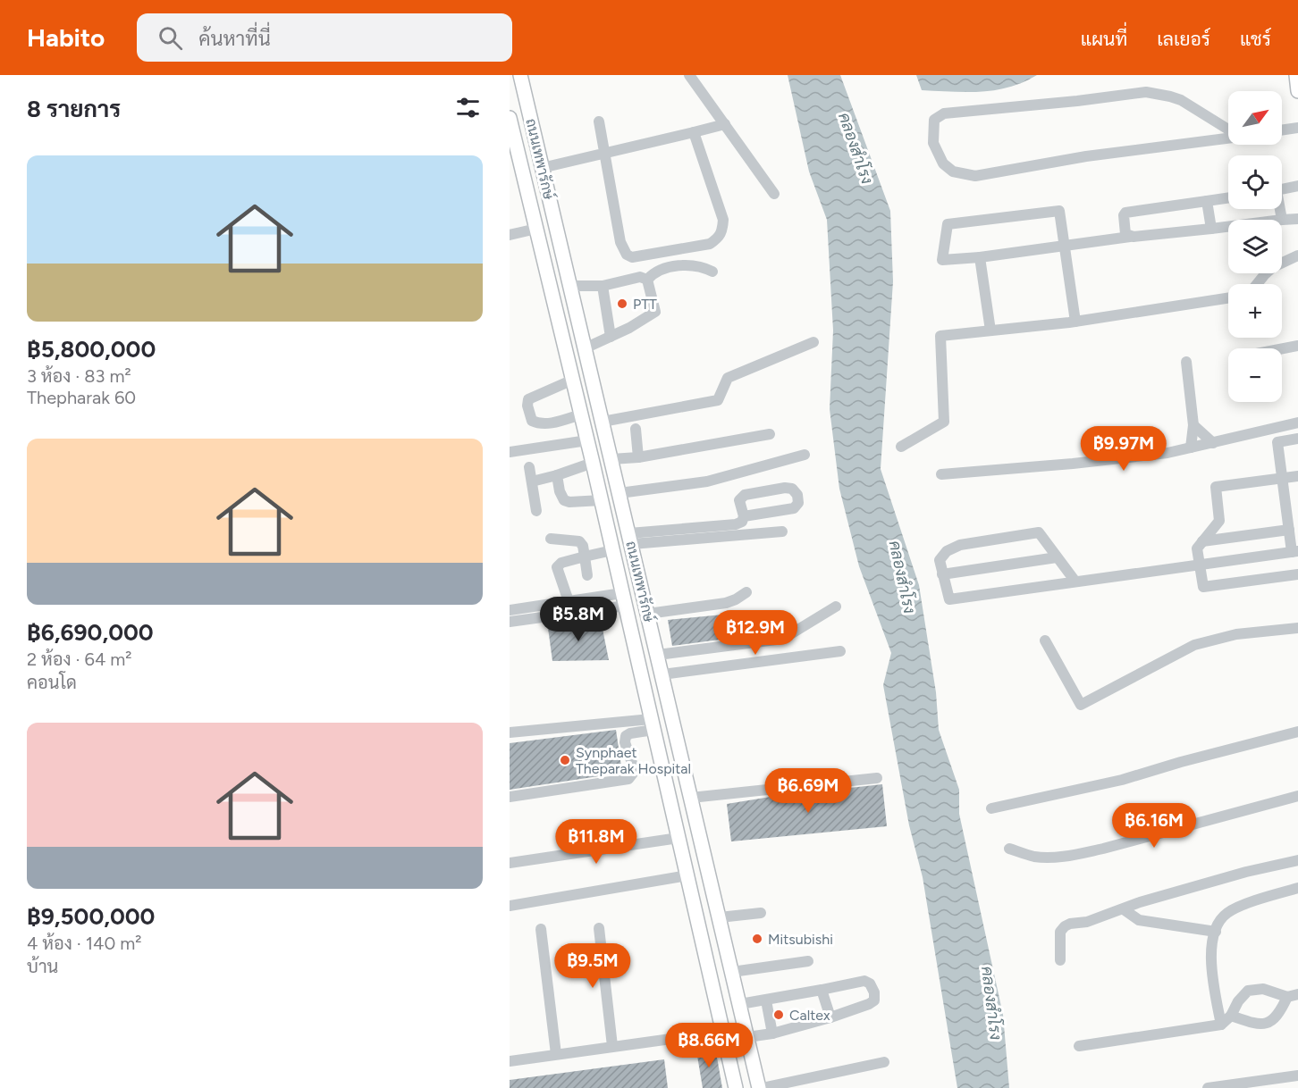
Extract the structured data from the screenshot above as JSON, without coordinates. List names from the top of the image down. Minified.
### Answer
{"streets":{"main road":["ถนนเทพารักษ์"]},"water":["คลองสำโรง"],"places":["PTT","Synphaet Theparak Hospital","Mitsubishi","Caltex"],"north":"top right","page":{"header":"Habito","search":"ค้นหาที่นี่","nav":["แผนที่","เลเยอร์","แชร์"],"heading":"8 รายการ","map_buttons":["+","−"],"list":[{"name":"฿5,800,000","note":"3 ห้อง · 83 m² · Thepharak 60"},{"name":"฿6,690,000","note":"2 ห้อง · 64 m² · คอนโด"},{"name":"฿9,500,000","note":"4 ห้อง · 140 m² · บ้าน"}],"price":["฿9.97M","฿5.8M","฿12.9M","฿6.69M","฿6.16M","฿11.8M","฿9.5M","฿8.66M"]}}
